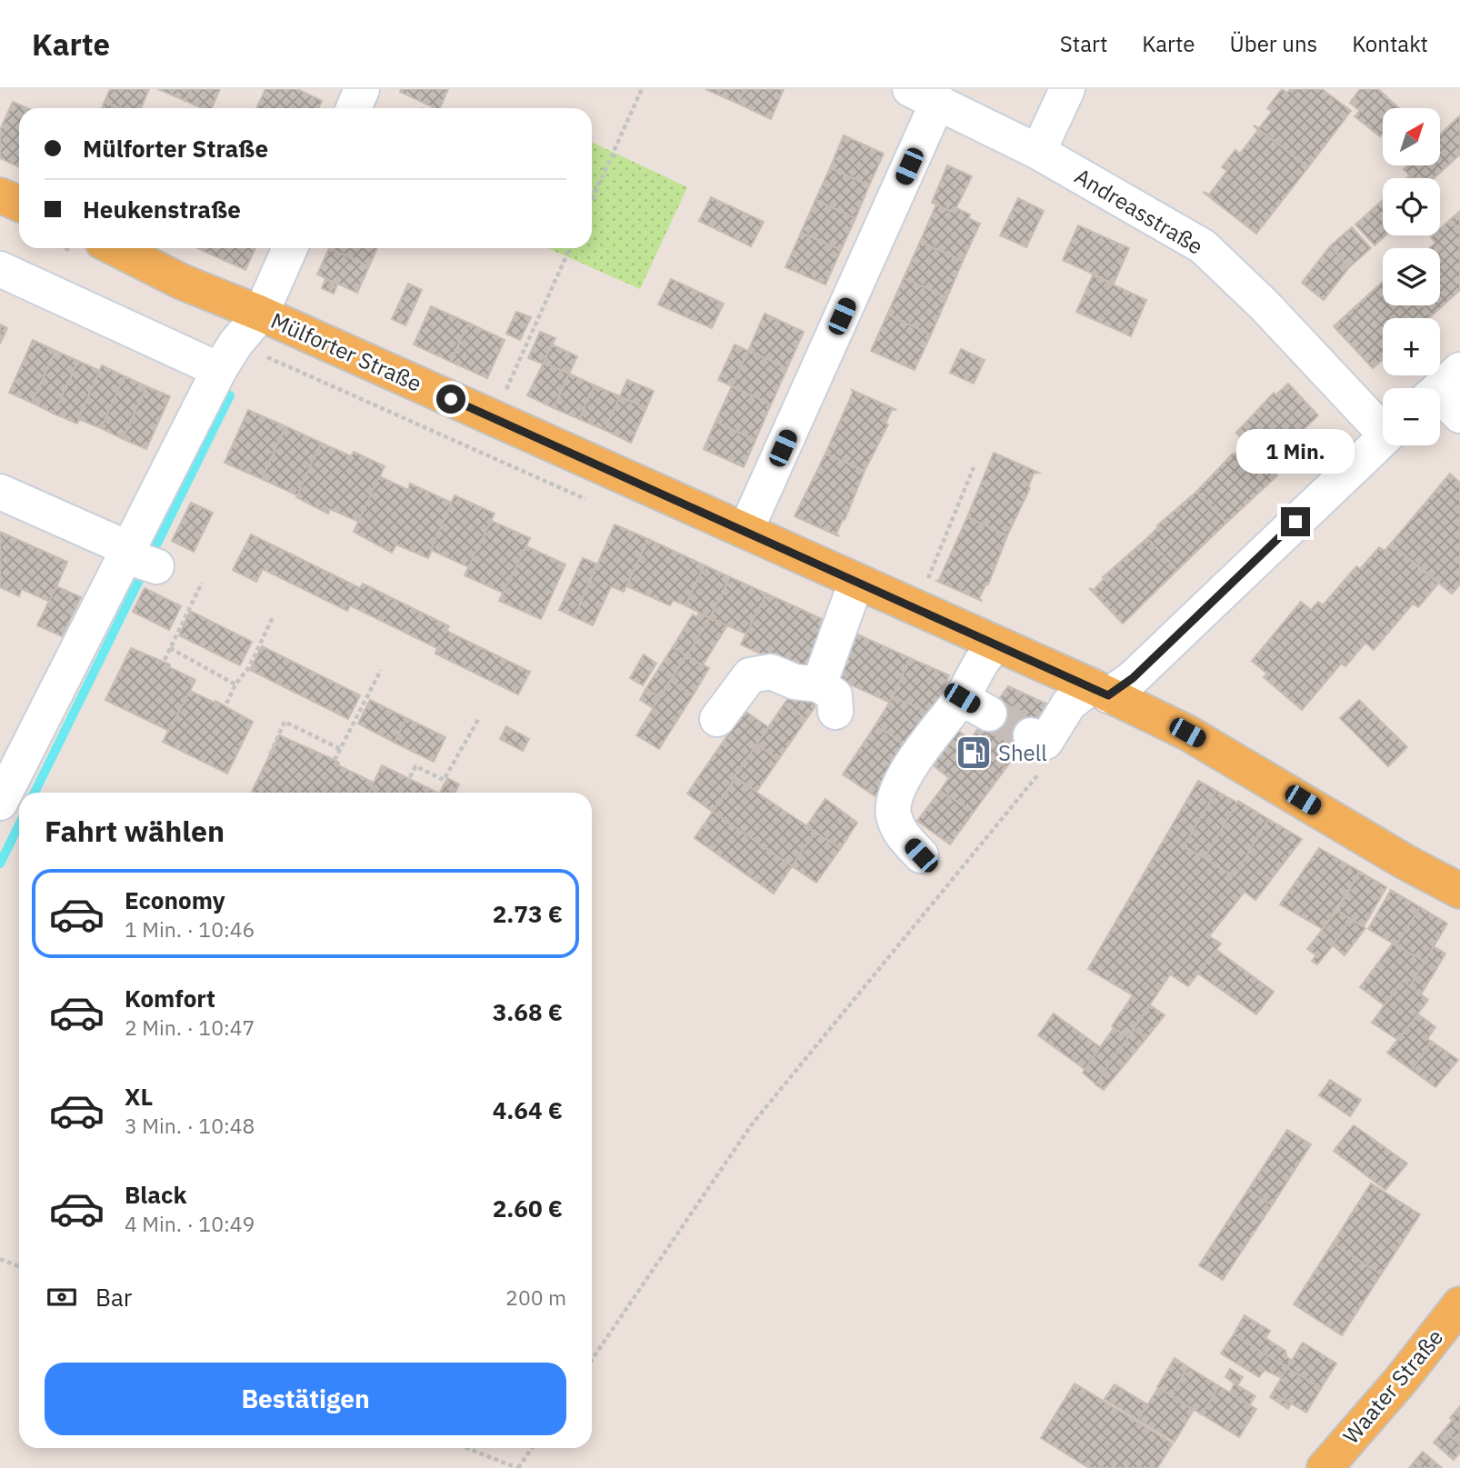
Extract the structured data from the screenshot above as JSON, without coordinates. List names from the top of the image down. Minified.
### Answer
{"streets":{"main road":["Mülforter Straße","Waater Straße"],"street":["Andreasstraße"]},"places":{"fuel station":["Shell"]},"north":"top right","page":{"header":"Karte","nav":["Start","Karte","Über uns","Kontakt"],"map_buttons":["+","−"],"banner":["Mülforter Straße","Heukenstraße"],"bubble":"1 Min.","heading":"Fahrt wählen","list":[{"name":"Economy","note":"1 Min. · 10:46","value":"2.73 €"},{"name":"Komfort","note":"2 Min. · 10:47","value":"3.68 €"},{"name":"XL","note":"3 Min. · 10:48","value":"4.64 €"},{"name":"Black","note":"4 Min. · 10:49","value":"2.60 €"}],"pay":["Bar","200 m"],"buttons":"Bestätigen"}}
